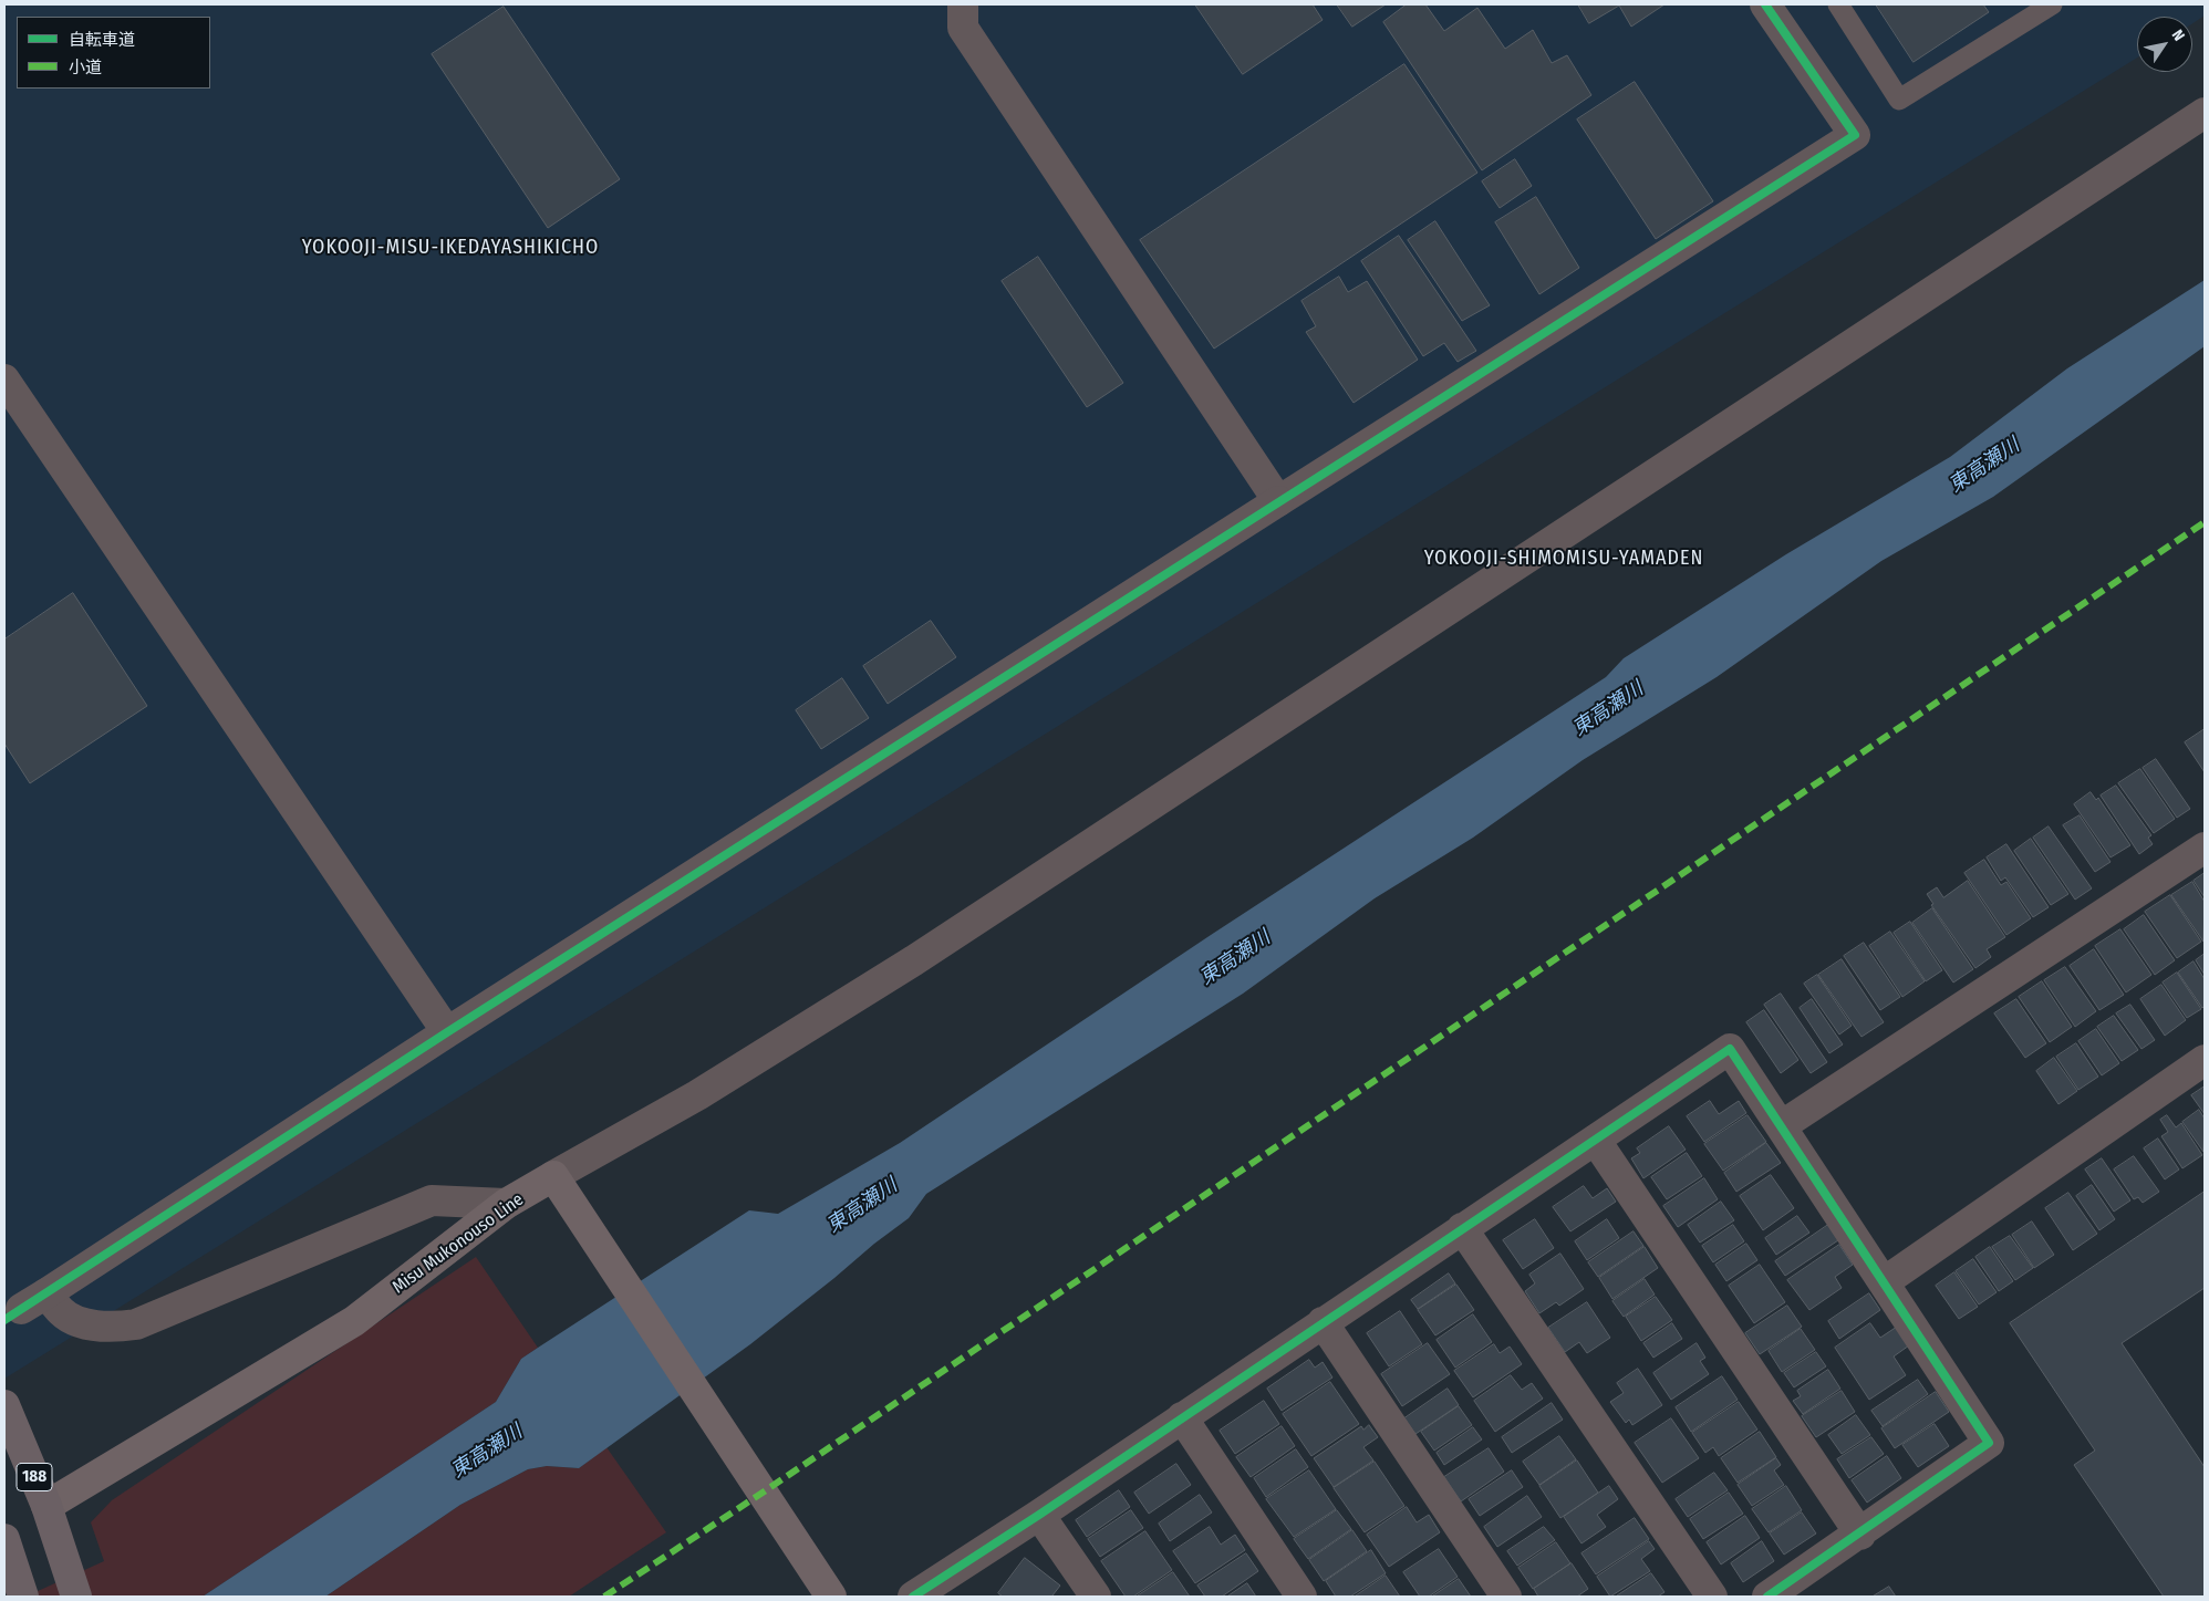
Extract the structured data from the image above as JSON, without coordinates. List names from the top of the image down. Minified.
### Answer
{"streets":{"main road":["Misu Mukonouso Line","188"]},"crossings":[["Misu Mukonouso Line","188"]],"districts":["YOKOOJI-MISU-IKEDAYASHIKICHO","YOKOOJI-SHIMOMISU-YAMADEN"],"water":["東高瀬川"],"legend":["自転車道","小道"],"north":"top right"}
